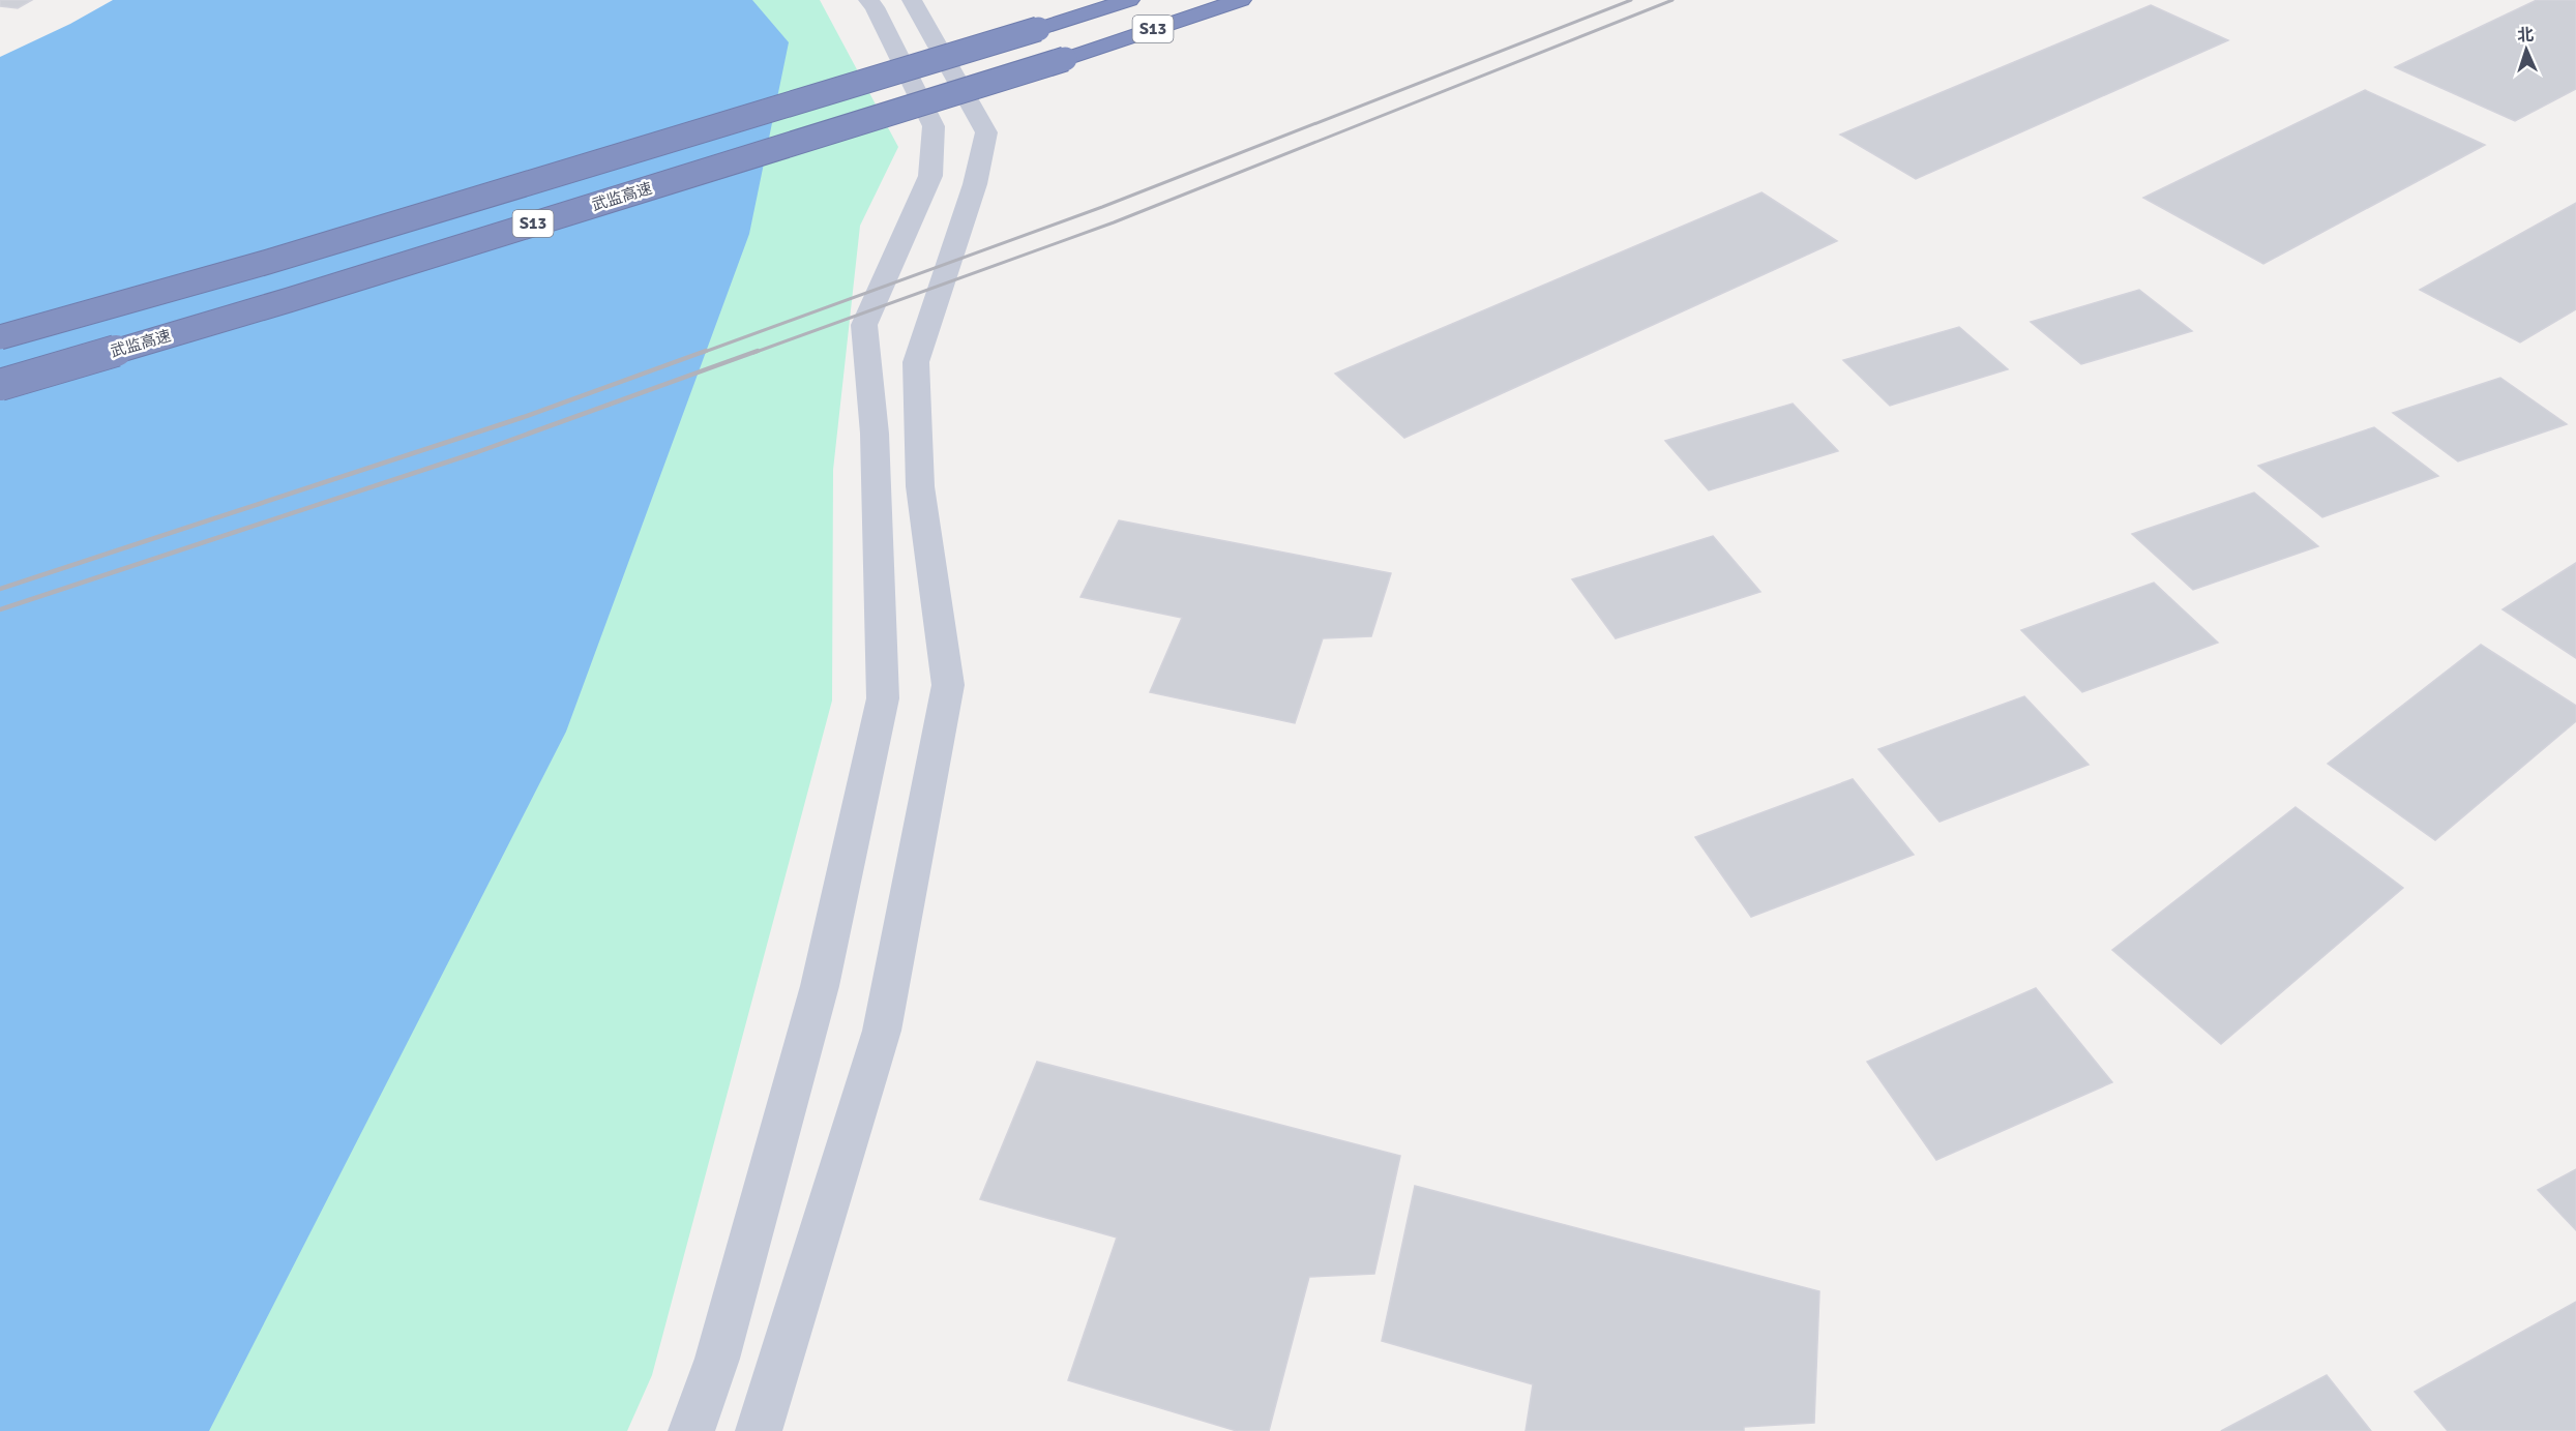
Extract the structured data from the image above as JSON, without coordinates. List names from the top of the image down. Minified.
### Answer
{"streets":{"highway":["S13","武监高速"]},"north":"top"}
